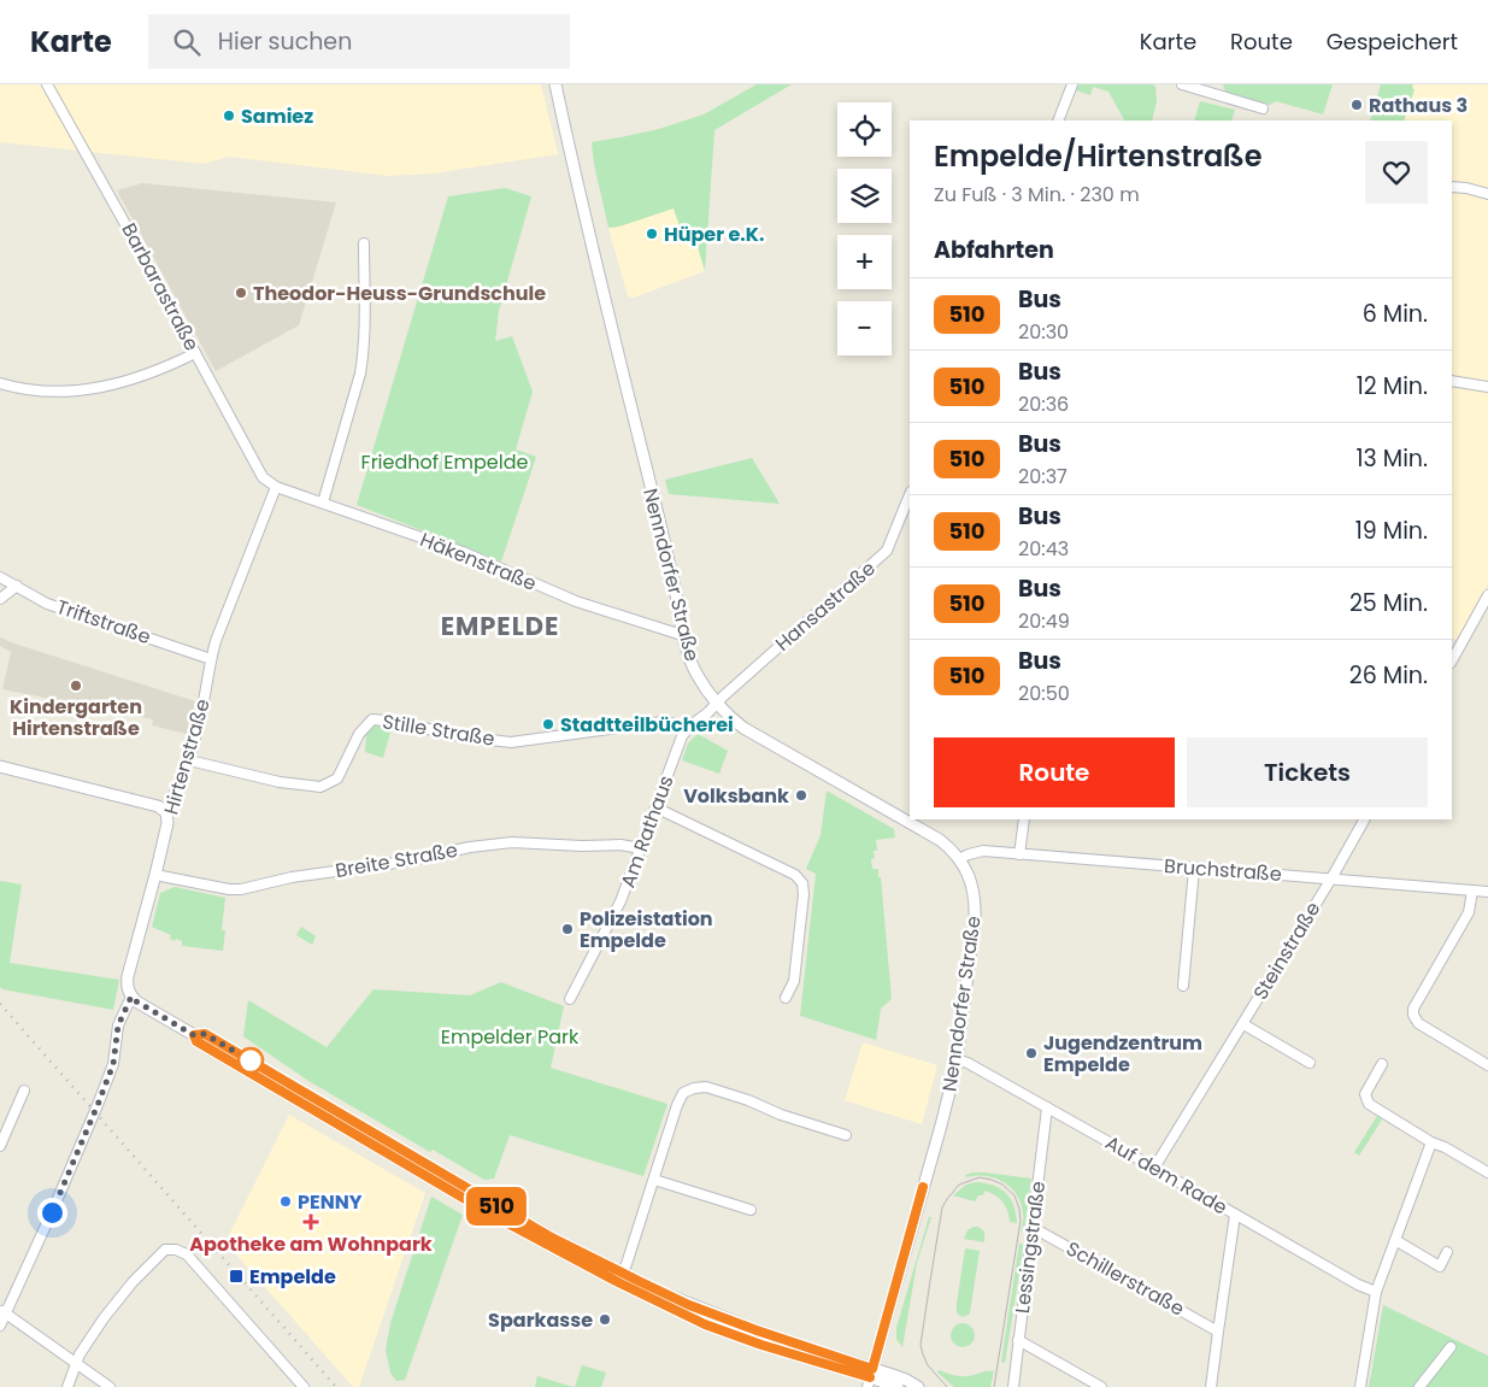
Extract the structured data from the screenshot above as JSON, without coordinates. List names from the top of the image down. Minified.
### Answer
{"streets":{"street":["Barbarastraße","Häkenstraße","Nenndorfer Straße","Hansastraße","Triftstraße","Stille Straße","Hirtenstraße","Am Rathaus","Breite Straße","Bruchstraße","Steinstraße","Auf dem Rade","Lessingstraße","Schillerstraße"]},"crossings":[["Barbarastraße","Häkenstraße"],["Barbarastraße","Hirtenstraße"],["Häkenstraße","Nenndorfer Straße"],["Häkenstraße","Hirtenstraße"],["Nenndorfer Straße","Hansastraße"],["Nenndorfer Straße","Am Rathaus"],["Nenndorfer Straße","Bruchstraße"],["Nenndorfer Straße","Auf dem Rade"],["Hansastraße","Am Rathaus"],["Triftstraße","Hirtenstraße"],["Stille Straße","Hirtenstraße"],["Stille Straße","Am Rathaus"],["Hirtenstraße","Breite Straße"],["Am Rathaus","Breite Straße"],["Bruchstraße","Steinstraße"],["Steinstraße","Auf dem Rade"],["Auf dem Rade","Lessingstraße"],["Lessingstraße","Schillerstraße"]],"districts":["EMPELDE"],"parks":["Friedhof Empelde","Empelder Park"],"places":{"other":["Rathaus 3","Samiez","Hüper e.K.","Theodor-Heuss-Grundschule","Kindergarten Hirtenstraße","Stadtteilbücherei","Volksbank","Polizeistation Empelde","Jugendzentrum Empelde","PENNY","Sparkasse"],"health":["Apotheke am Wohnpark"],"transit":["Empelde"]},"lines":["bus line 510"],"page":{"header":"Karte","search":"Hier suchen","nav":["Karte","Route","Gespeichert"],"on_map":"510","map_buttons":["+","−"],"heading":[["Empelde/Hirtenstraße","Zu Fuß · 3 Min. · 230 m"],"Abfahrten"],"list":[{"mark":"510","name":"Bus","note":"20:30","value":"6 Min."},{"mark":"510","name":"Bus","note":"20:36","value":"12 Min."},{"mark":"510","name":"Bus","note":"20:37","value":"13 Min."},{"mark":"510","name":"Bus","note":"20:43","value":"19 Min."},{"mark":"510","name":"Bus","note":"20:49","value":"25 Min."},{"mark":"510","name":"Bus","note":"20:50","value":"26 Min."}],"buttons":["Route","Tickets"]}}
